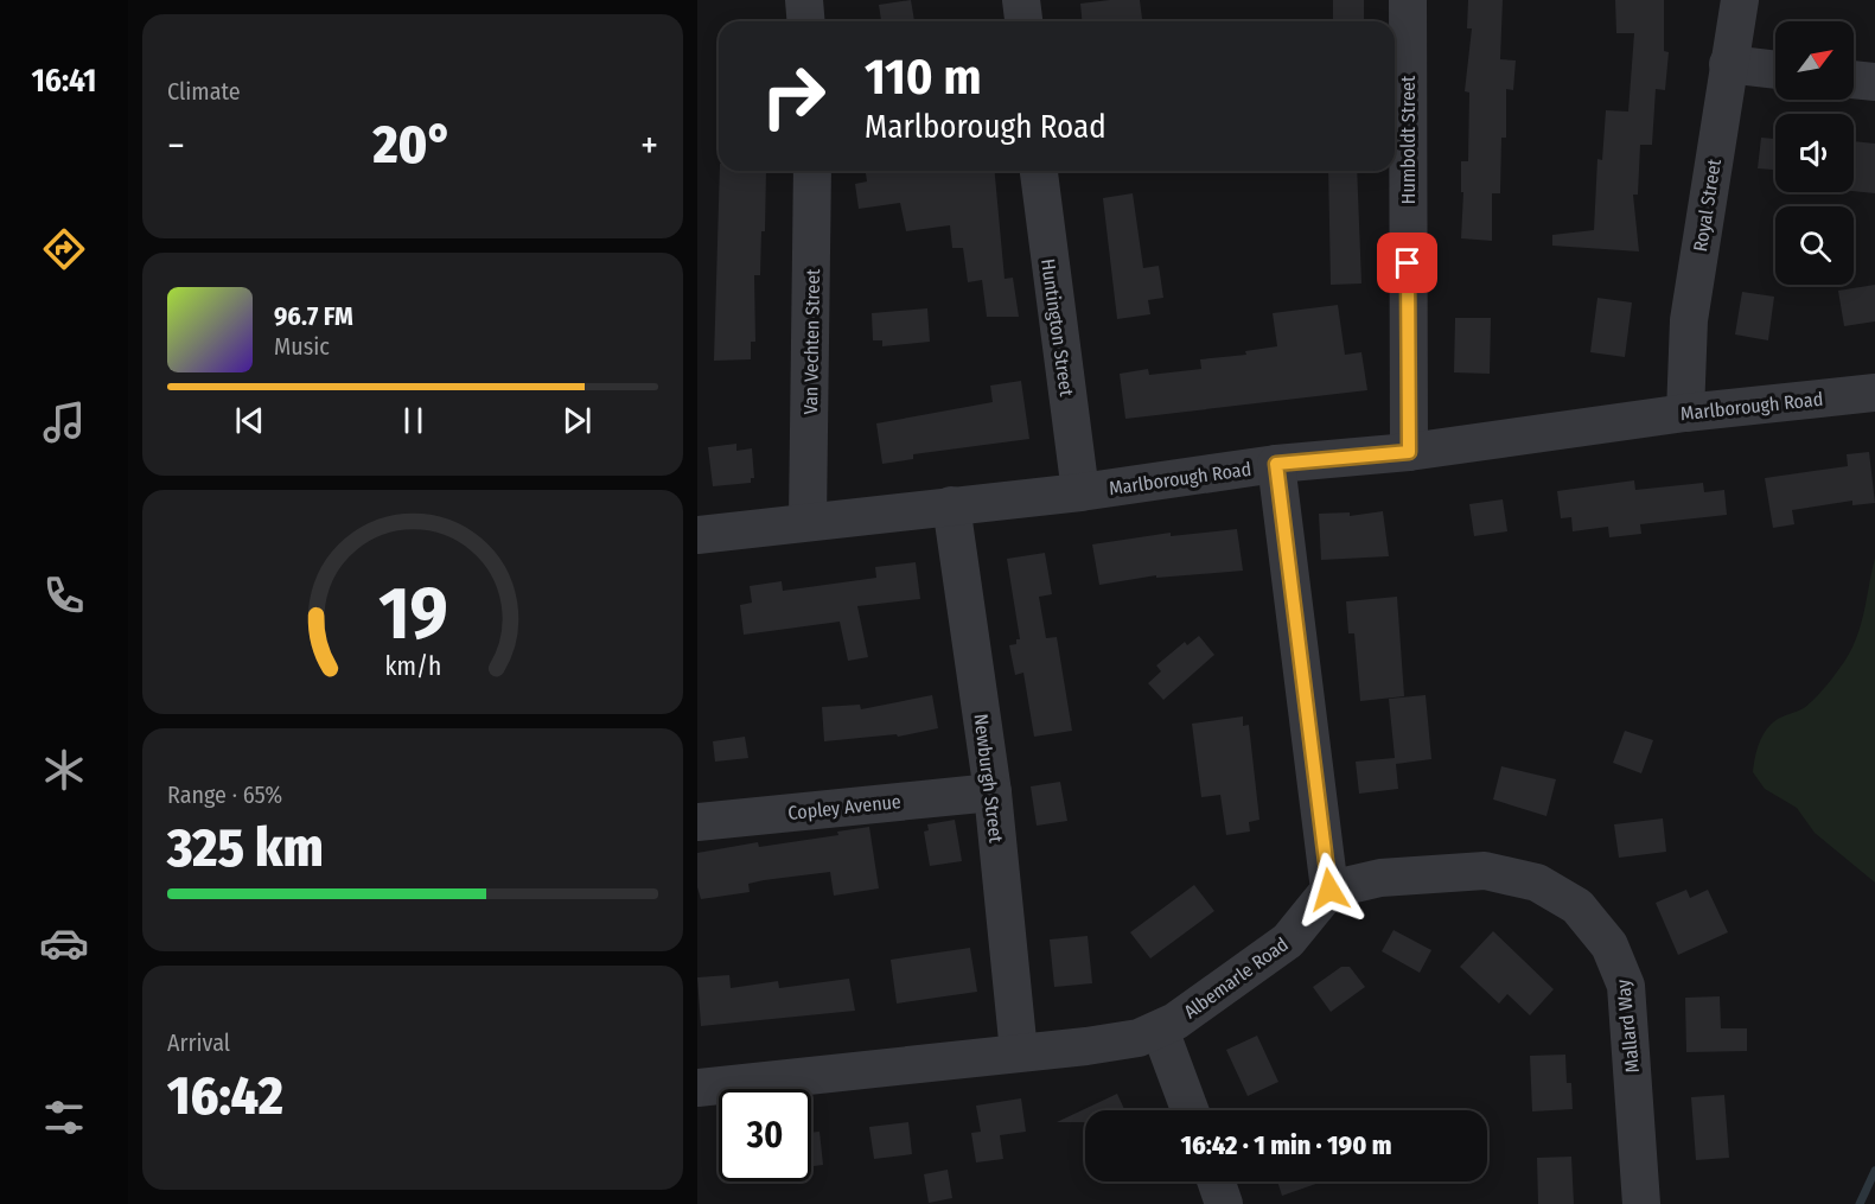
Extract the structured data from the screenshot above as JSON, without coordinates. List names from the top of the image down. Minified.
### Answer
{"streets":{"street":["Humboldt Street","Royal Street","Huntington Street","Van Vechten Street","Marlborough Road","Newburgh Street","Copley Avenue","Albemarle Road","Mallard Way"]},"crossings":[["Humboldt Street","Marlborough Road"],["Royal Street","Marlborough Road"],["Huntington Street","Marlborough Road"],["Van Vechten Street","Marlborough Road"],["Marlborough Road","Newburgh Street"],["Newburgh Street","Copley Avenue"],["Newburgh Street","Albemarle Road"],["Albemarle Road","Mallard Way"]],"north":"top right","page":{"tabs":"16:41","tile":["Climate",["Range · 65%","325 km"],["Arrival","16:42"]],"turn":["110 m","Marlborough Road"],"heat":["−","20°","+"],"song":["96.7 FM","Music"],"limit":"30","trip":"16:42 · 1 min · 190 m","gauge":["19","km/h"]}}
